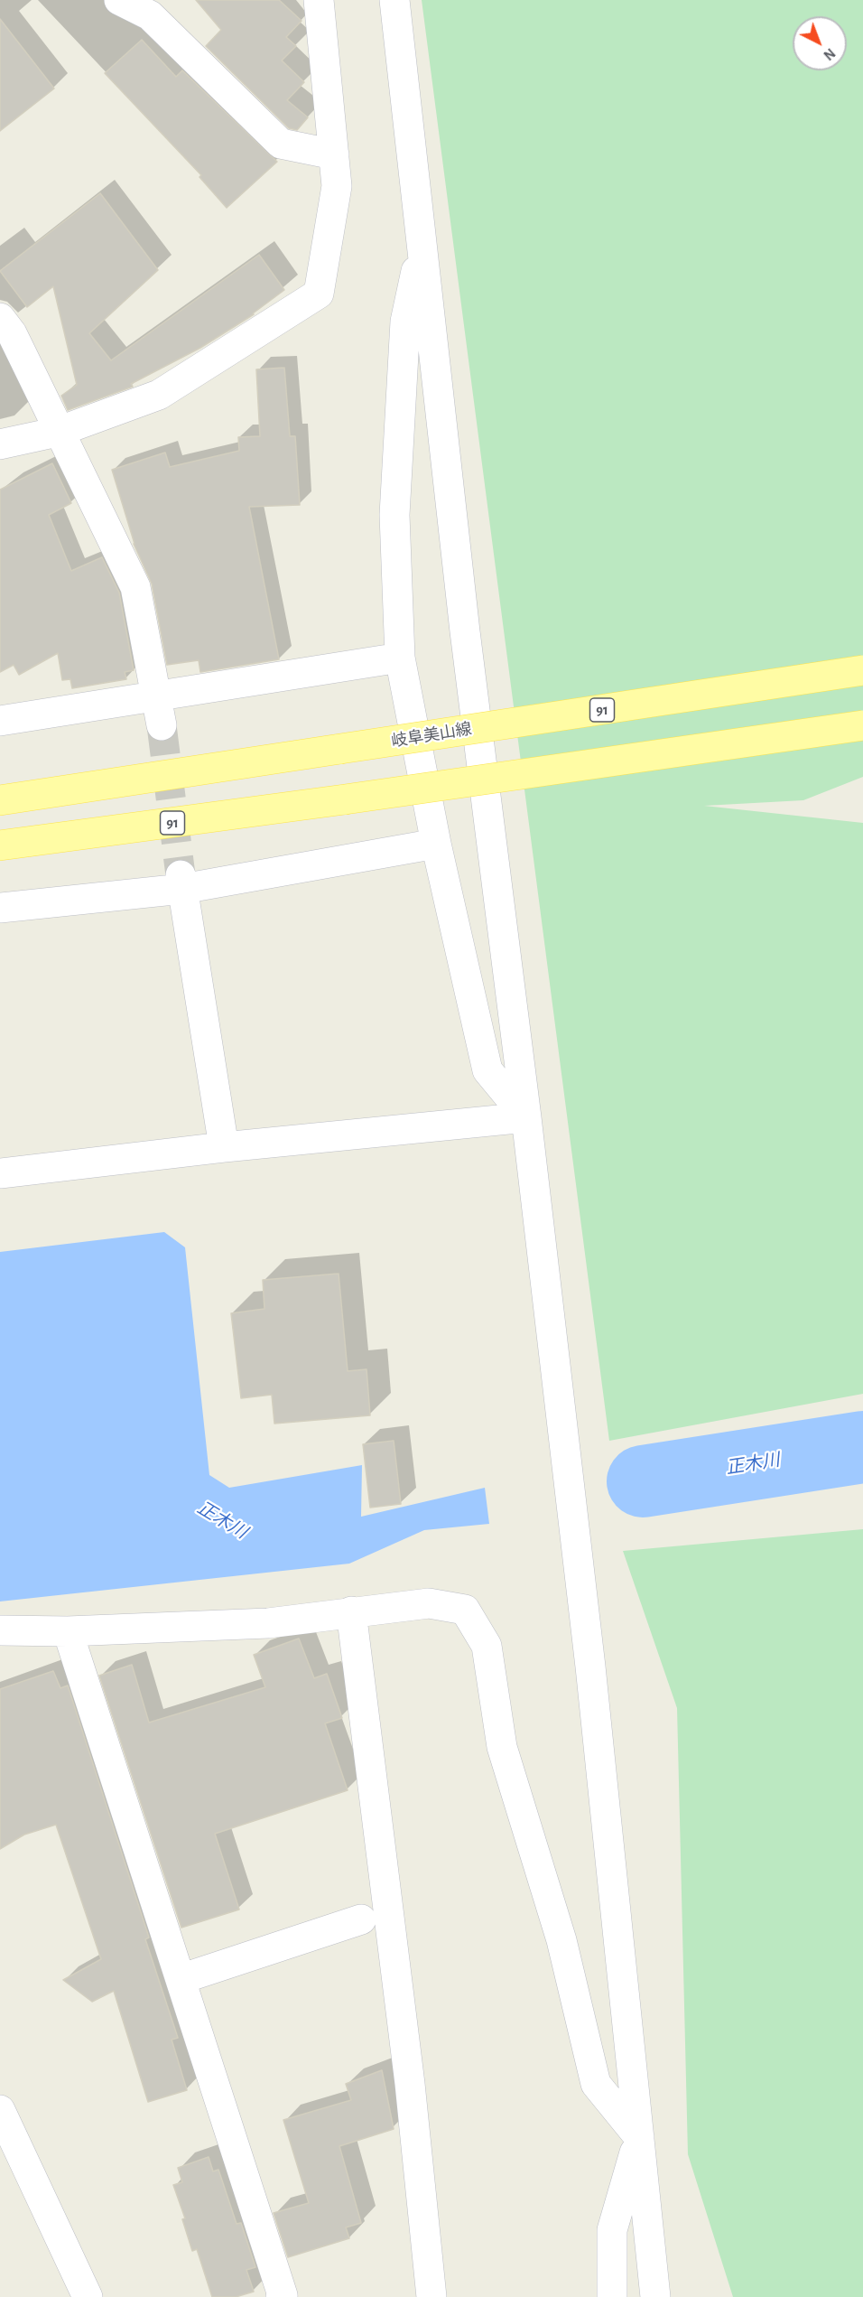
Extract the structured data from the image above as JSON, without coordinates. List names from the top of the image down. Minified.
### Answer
{"streets":{"main road":["91","岐阜美山線"]},"water":["正木川"],"north":"bottom right"}
